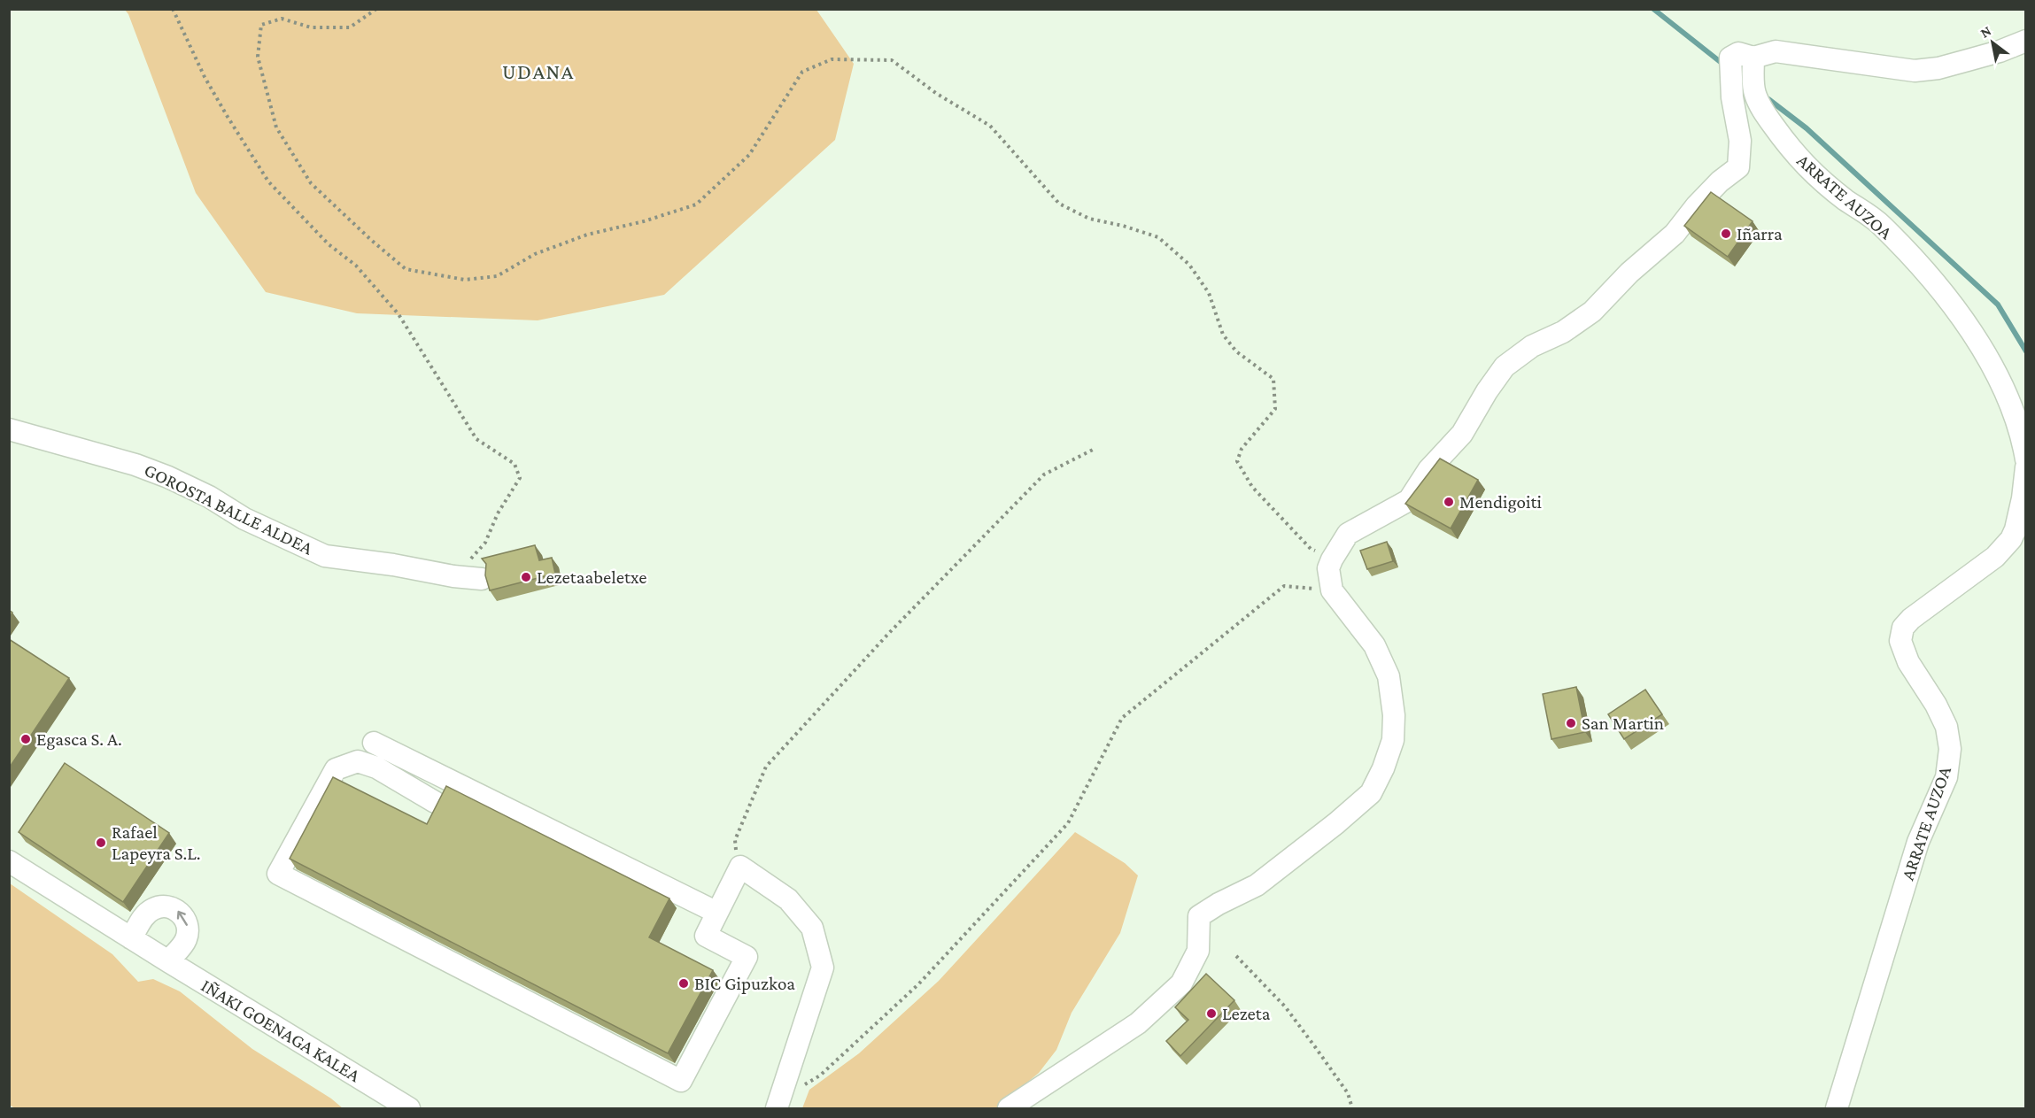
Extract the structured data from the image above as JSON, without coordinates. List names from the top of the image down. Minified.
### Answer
{"streets":{"street":["ARRATE AUZOA","GOROSTA BALLE ALDEA","IÑAKI GOENAGA KALEA"]},"districts":["UDANA"],"places":["Iñarra","Mendigoiti","Lezetaabeletxe","San Martin","Egasca S. A.","Rafael Lapeyra S.L.","BIC Gipuzkoa","Lezeta"],"north":"top left"}
